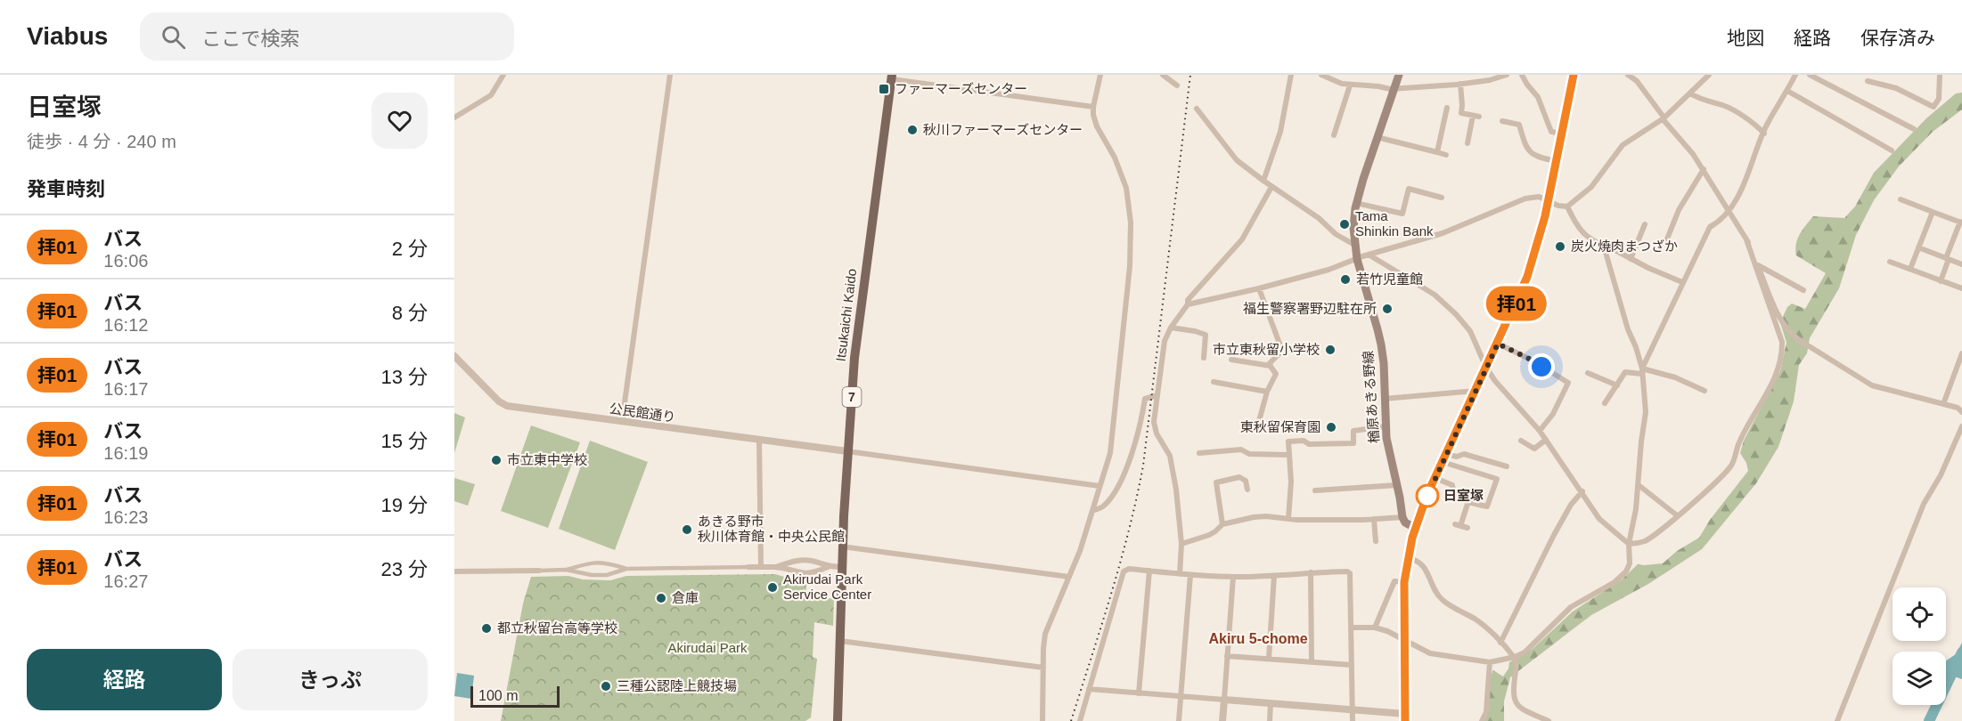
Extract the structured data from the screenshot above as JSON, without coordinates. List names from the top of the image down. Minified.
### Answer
{"streets":{"main road":["Itsukaichi Kaido","7","楢原あきる野線"],"street":["公民館通り"]},"crossings":[["Itsukaichi Kaido","公民館通り"]],"districts":["Akiru 5-chome"],"parks":["Akirudai Park"],"places":{"transit":["ファーマーズセンター"],"other":["秋川ファーマーズセンター","Tama Shinkin Bank","炭火焼肉まつざか","若竹児童館","福生警察署野辺駐在所","市立東秋留小学校","東秋留保育園","市立東中学校","日室塚","あきる野市 秋川体育館・中央公民館","Akirudai Park Service Center","倉庫","都立秋留台高等学校","三種公認陸上競技場"]},"lines":["bus line 拝01"],"scale_bar":"100 m","page":{"header":"Viabus","search":"ここで検索","nav":["地図","経路","保存済み"],"heading":[["日室塚","徒歩 · 4 分 · 240 m"],"発車時刻"],"on_map":"拝01","list":[{"mark":"拝01","name":"バス","note":"16:06","value":"2 分"},{"mark":"拝01","name":"バス","note":"16:12","value":"8 分"},{"mark":"拝01","name":"バス","note":"16:17","value":"13 分"},{"mark":"拝01","name":"バス","note":"16:19","value":"15 分"},{"mark":"拝01","name":"バス","note":"16:23","value":"19 分"},{"mark":"拝01","name":"バス","note":"16:27","value":"23 分"}],"buttons":["経路","きっぷ"],"scale":"100 m"}}
